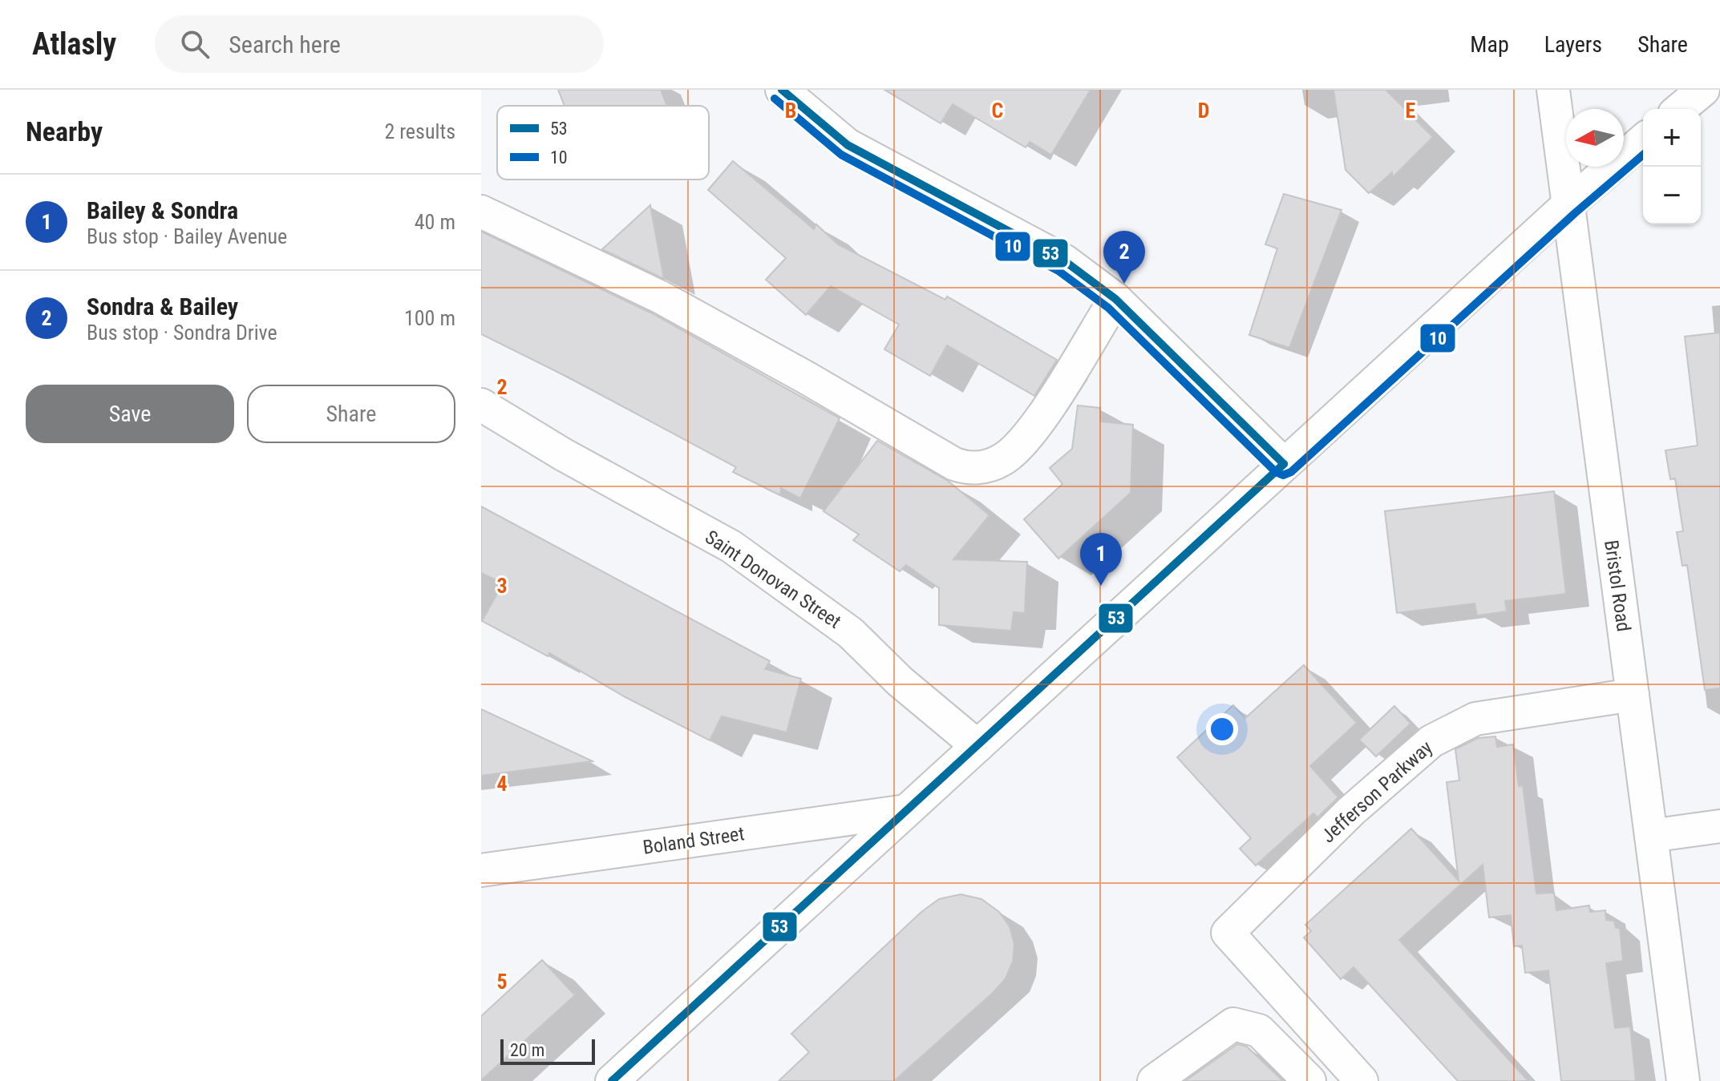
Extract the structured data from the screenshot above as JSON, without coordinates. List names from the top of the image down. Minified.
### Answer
{"streets":{"street":["Saint Donovan Street","Bristol Road","Jefferson Parkway","Boland Street"]},"crossings":[["Bristol Road","Jefferson Parkway"]],"lines":["transit line 53","transit line 10"],"legend":["53","10"],"scale_bar":"20 m","north":"left","page":{"header":"Atlasly","search":"Search here","nav":["Map","Layers","Share"],"heading":["Nearby","2 results"],"map_buttons":["+","−"],"list":[{"mark":"1","name":"Bailey & Sondra","note":"Bus stop · Bailey Avenue","value":"40 m"},{"mark":"2","name":"Sondra & Bailey","note":"Bus stop · Sondra Drive","value":"100 m"}],"pins":["2","1"],"buttons":["Save","Share"],"scale":"20 m"},"grid":{"columns":["B","C","D","E"],"rows":["2","3","4","5"]}}
